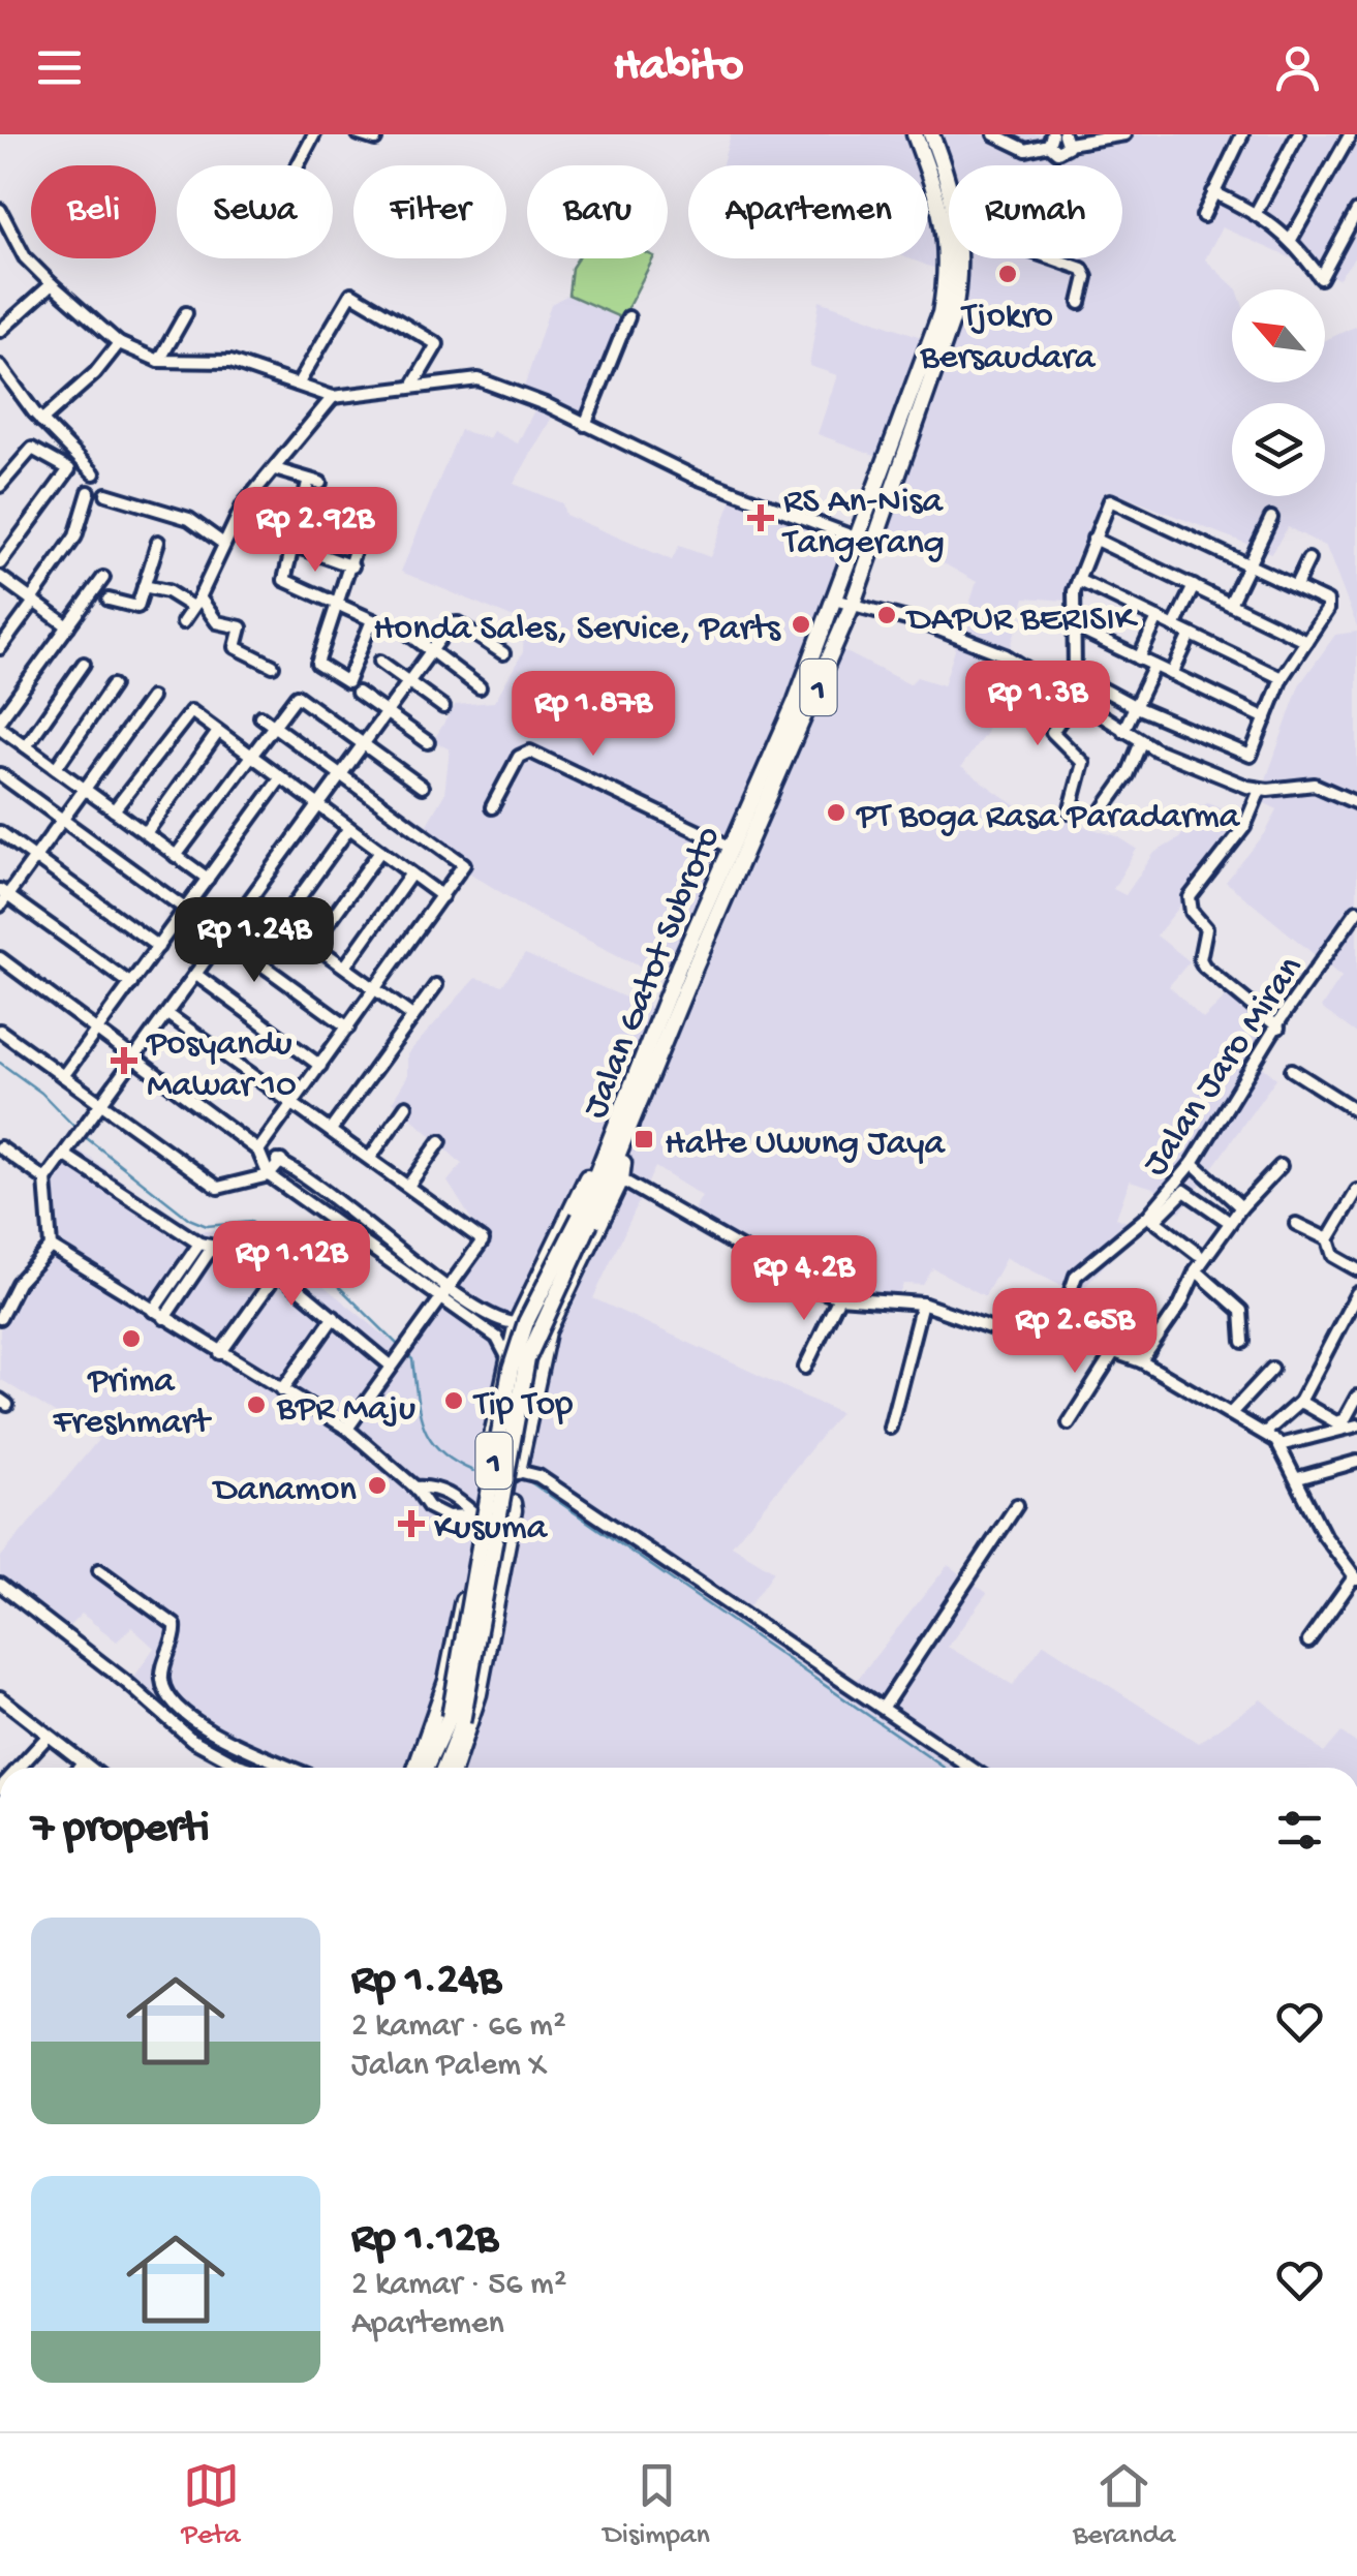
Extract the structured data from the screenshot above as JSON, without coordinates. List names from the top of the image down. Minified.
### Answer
{"streets":{"highway":["1","Jalan Gatot Subroto"],"street":["Jalan Jaro Miran"]},"places":{"other":["Tjokro Bersaudara","DAPUR BERISIK","Honda Sales, Service, Parts","PT Boga Rasa Paradarma","Prima Freshmart","Tip Top","BPR Maju","Danamon"],"health":["RS An-Nisa Tangerang","Posyandu Mawar 10","Kusuma"],"transit":["Halte Uwung Jaya"]},"north":"top left","page":{"header":"Habito","chip":["Beli","Sewa","Filter","Baru","Apartemen","Rumah"],"price":["Rp 2.92B","Rp 1.3B","Rp 1.87B","Rp 1.24B","Rp 1.12B","Rp 4.2B","Rp 2.65B"],"heading":"7 properti","list":[{"name":"Rp 1.24B","note":"2 kamar · 66 m² · Jalan Palem X"},{"name":"Rp 1.12B","note":"2 kamar · 56 m² · Apartemen"}],"tabs":["Peta","Disimpan","Beranda"]}}
